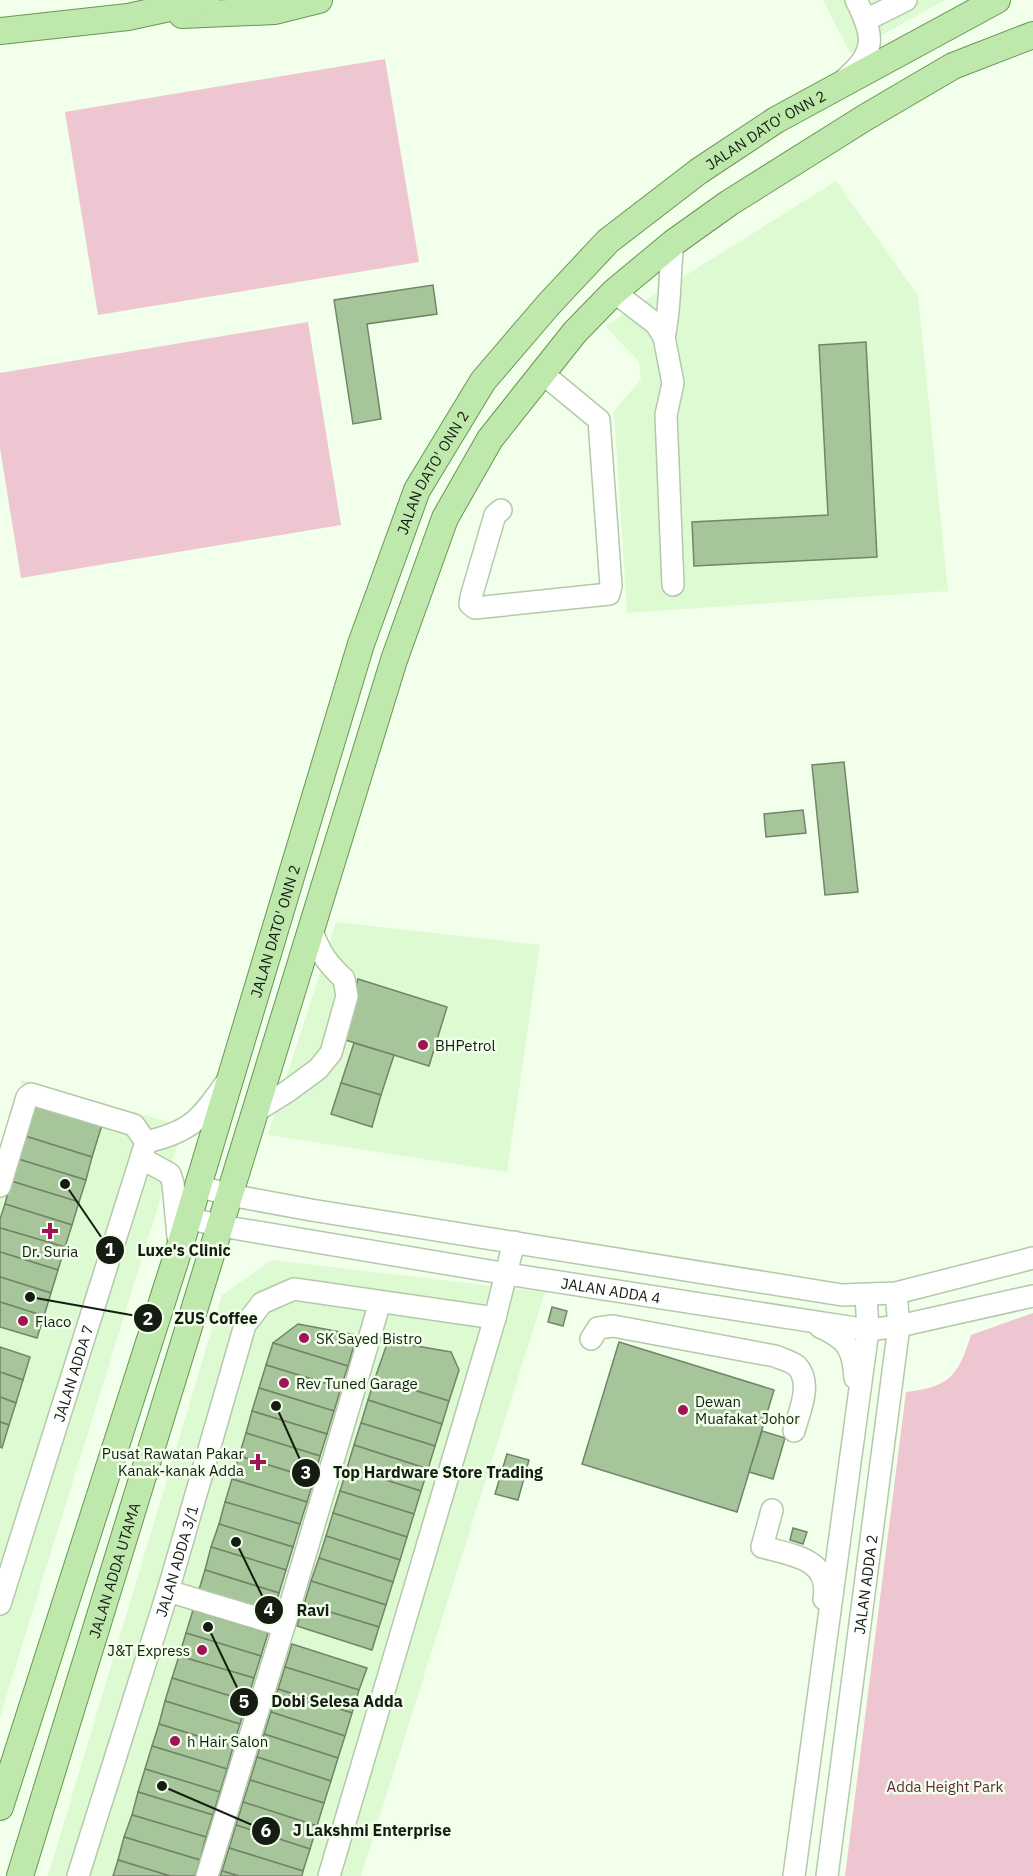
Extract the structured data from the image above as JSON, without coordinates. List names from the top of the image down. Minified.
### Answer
{"streets":{"main road":["JALAN DATO' ONN 2","JALAN ADDA UTAMA"],"street":["JALAN ADDA 4","JALAN ADDA 7","JALAN ADDA 3/1","JALAN ADDA 2"]},"crossings":[["JALAN DATO' ONN 2","JALAN ADDA UTAMA"],["JALAN ADDA 4","JALAN ADDA UTAMA"],["JALAN ADDA 4","JALAN ADDA 2"]],"parks":["Adda Height Park"],"places":{"other":["BHPetrol","Luxe's Clinic","ZUS Coffee","Flaco","SK Sayed Bistro","Rev Tuned Garage","Top Hardware Store Trading","Dewan Muafakat Johor","Ravi","Dobi Selesa Adda","J&T Express","h Hair Salon","J Lakshmi Enterprise"],"health":["Dr. Suria","Pusat Rawatan Pakar Kanak-kanak Adda"]}}
